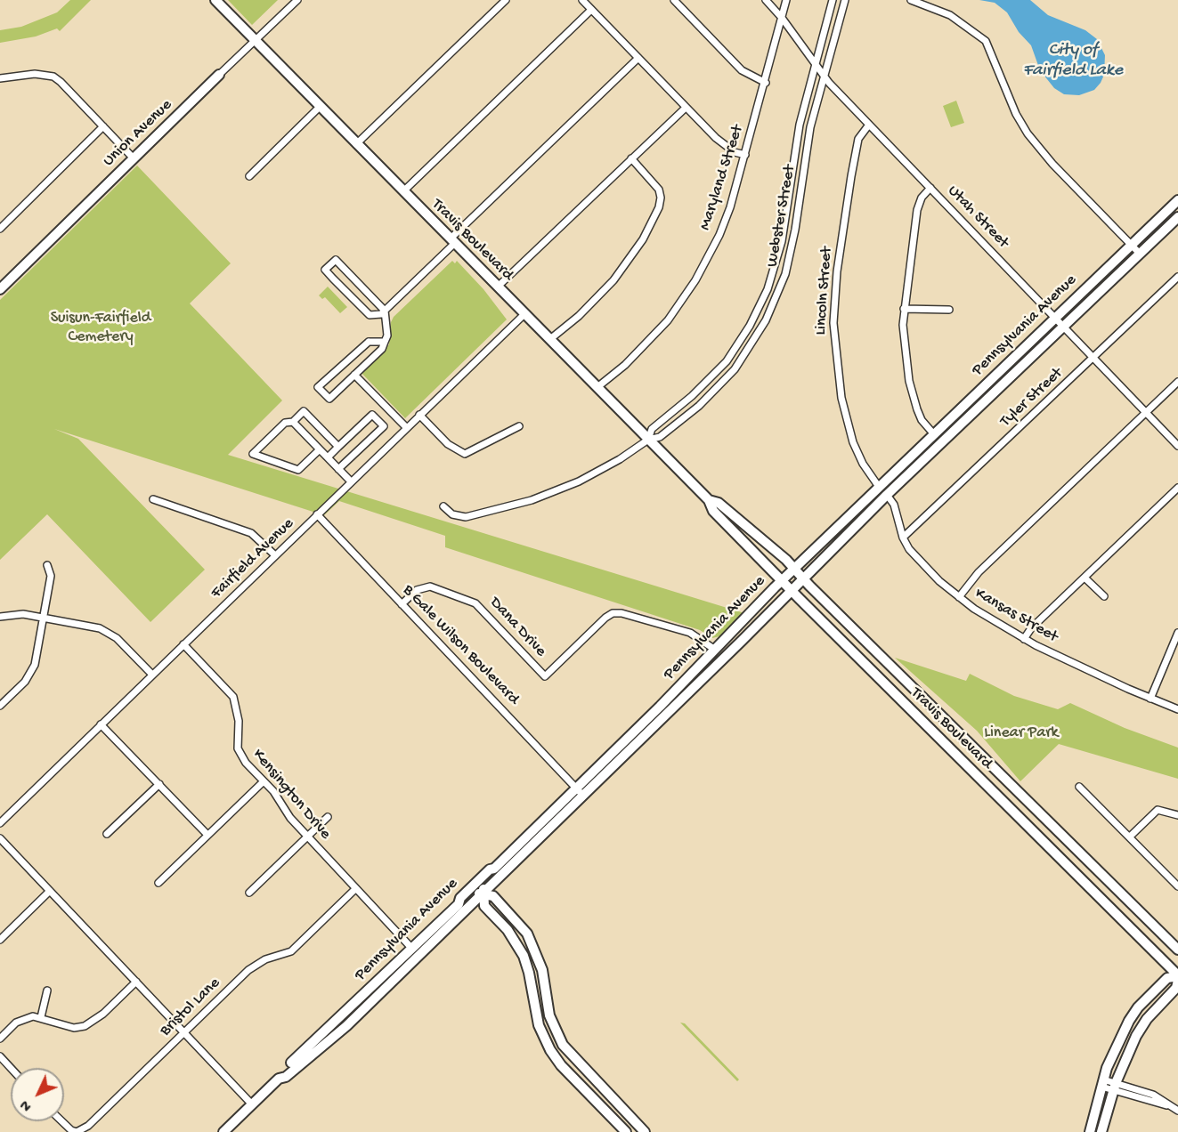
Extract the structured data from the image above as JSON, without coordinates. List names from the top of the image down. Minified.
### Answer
{"streets":{"main road":["Union Avenue","Travis Boulevard","Pennsylvania Avenue"],"street":["Maryland Street","Webster Street","Utah Street","Lincoln Street","Tyler Street","Fairfield Avenue","Kansas Street","Dana Drive","B Gale Wilson Boulevard","Kensington Drive","Bristol Lane"]},"crossings":[["Union Avenue","Travis Boulevard"],["Maryland Street","Utah Street"],["Maryland Street","Travis Boulevard"],["Webster Street","Utah Street"],["Webster Street","Travis Boulevard"],["Utah Street","Lincoln Street"],["Utah Street","Pennsylvania Avenue"],["Utah Street","Tyler Street"],["Travis Boulevard","Pennsylvania Avenue"],["Travis Boulevard","Fairfield Avenue"],["Lincoln Street","Pennsylvania Avenue"],["Pennsylvania Avenue","Kansas Street"],["Pennsylvania Avenue","Dana Drive"],["Pennsylvania Avenue","B Gale Wilson Boulevard"],["Pennsylvania Avenue","Kensington Drive"],["Tyler Street","Kansas Street"],["Fairfield Avenue","B Gale Wilson Boulevard"],["Fairfield Avenue","Kensington Drive"],["Dana Drive","B Gale Wilson Boulevard"],["Kensington Drive","Bristol Lane"]],"water":["City of Fairfield Lake"],"parks":["Suisun-Fairfield Cemetery","Linear Park"],"north":"bottom left"}
